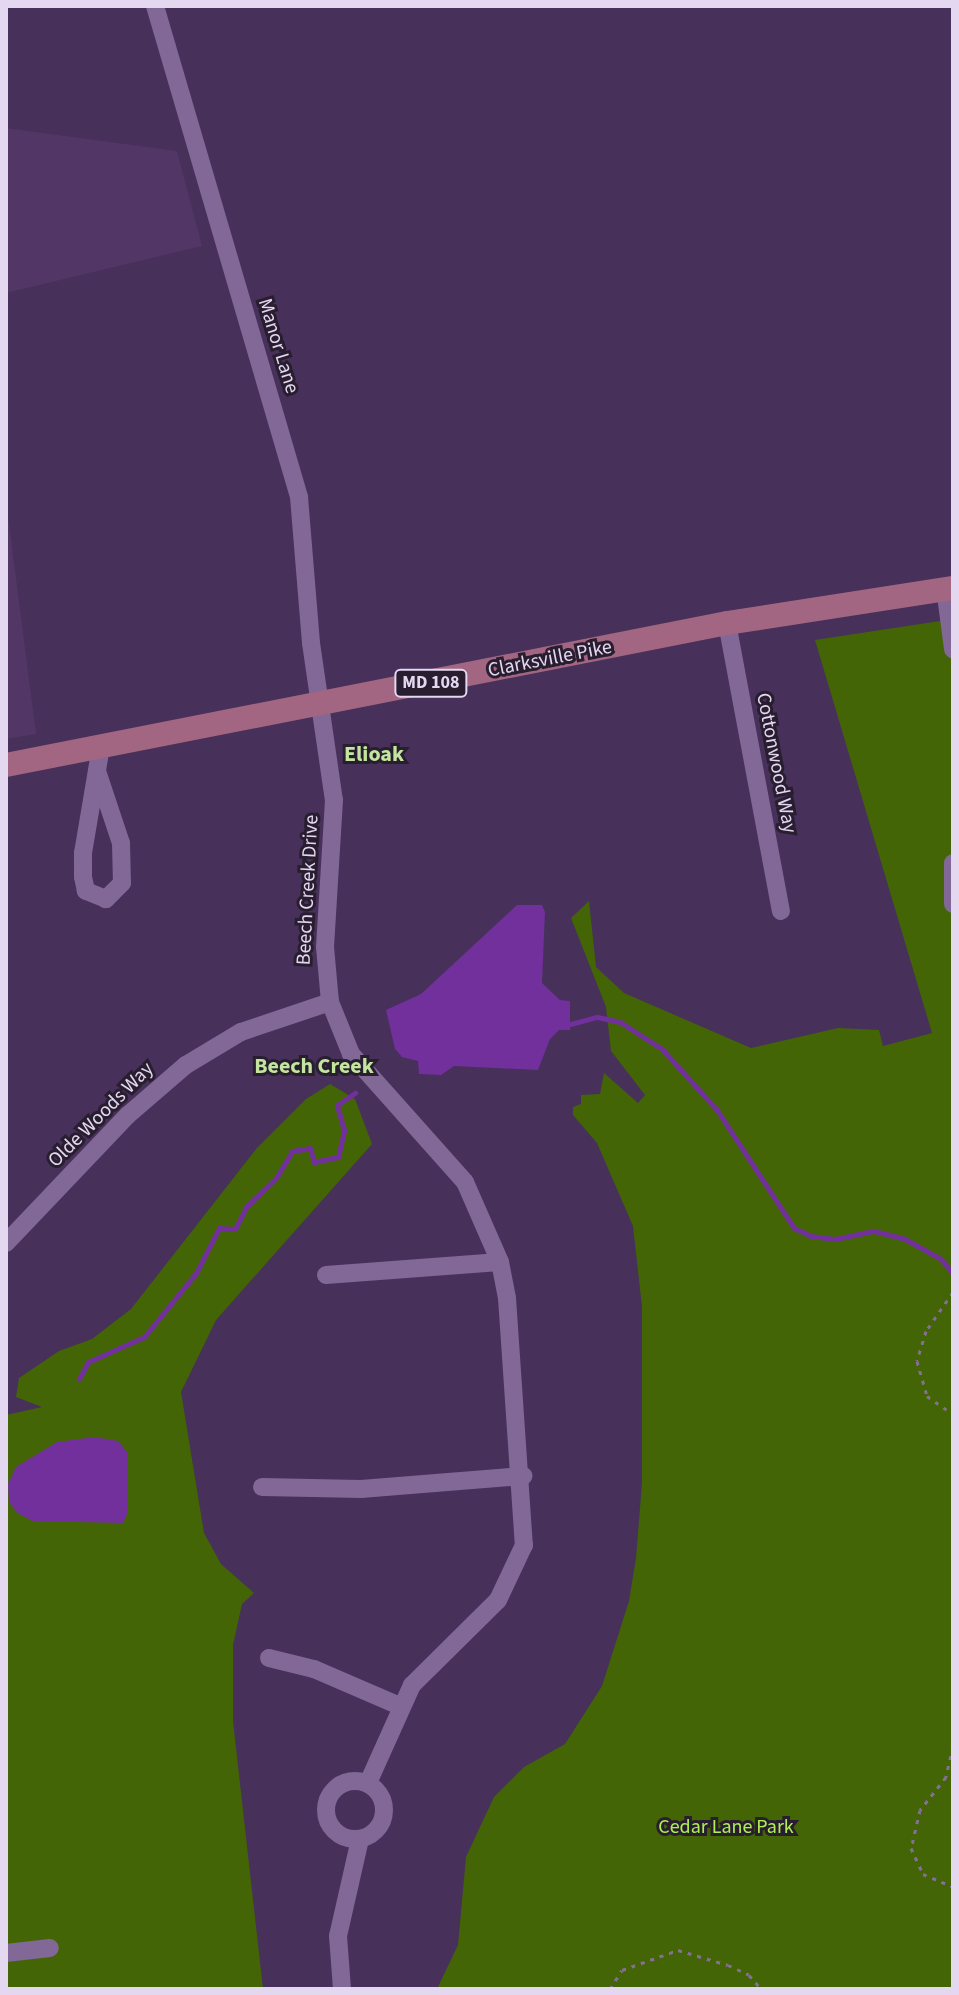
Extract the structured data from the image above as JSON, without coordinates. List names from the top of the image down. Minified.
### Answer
{"streets":{"main road":["Clarksville Pike","MD 108"],"street":["Manor Lane","Cottonwood Way","Beech Creek Drive","Olde Woods Way"]},"crossings":[["Manor Lane","Clarksville Pike"],["Manor Lane","Beech Creek Drive"],["Clarksville Pike","Cottonwood Way"],["Clarksville Pike","Beech Creek Drive"],["Beech Creek Drive","Olde Woods Way"]],"districts":["Elioak","Beech Creek"],"parks":["Cedar Lane Park"]}
